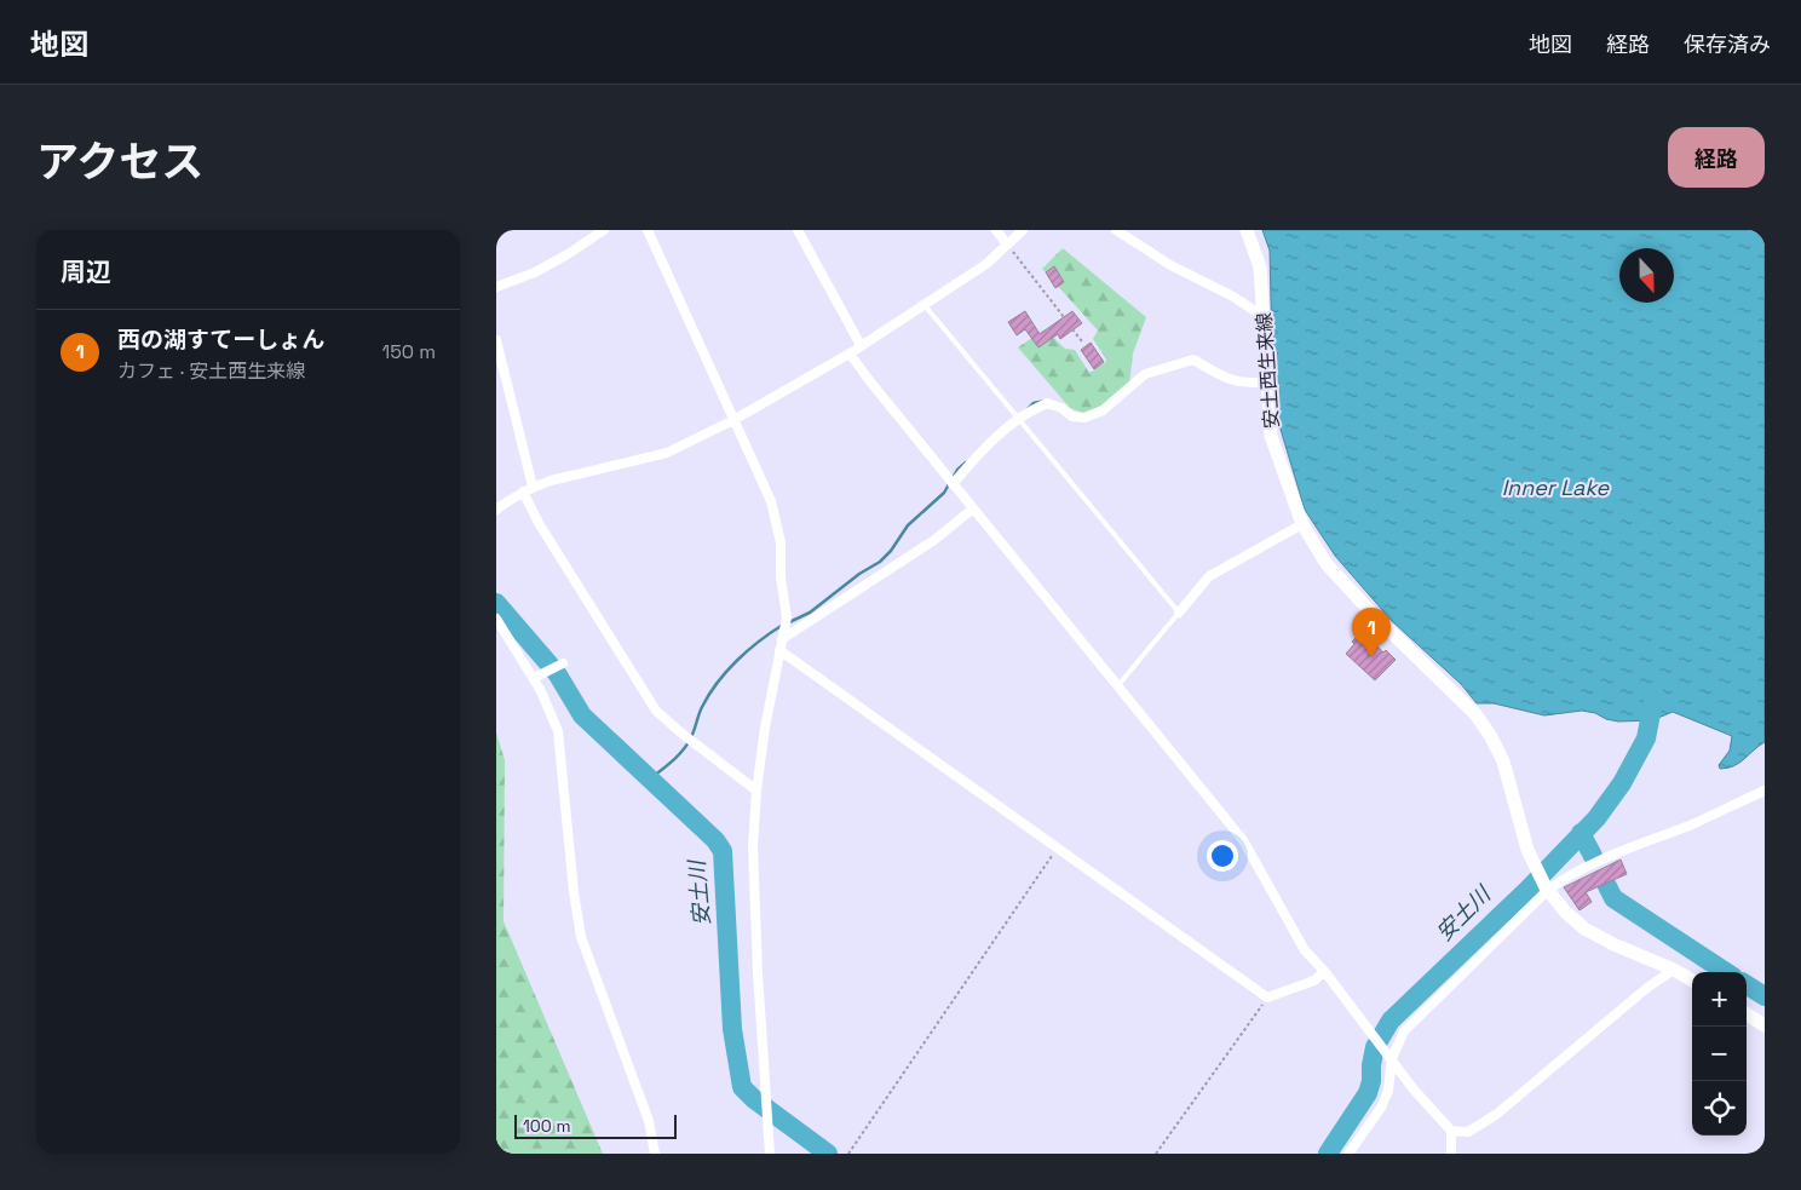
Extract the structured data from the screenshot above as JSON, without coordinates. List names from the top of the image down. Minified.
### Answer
{"streets":{"main road":["安土西生来線"]},"water":["Inner Lake","安土川"],"scale_bar":"100 m","north":"bottom","page":{"header":"地図","nav":["地図","経路","保存済み"],"title":"アクセス","buttons":"経路","heading":"周辺","list":[{"mark":"1","name":"西の湖すてーしょん","note":"カフェ · 安土西生来線","value":"150 m"}],"pins":"1","map_buttons":["+","−"],"scale":"100 m"}}
